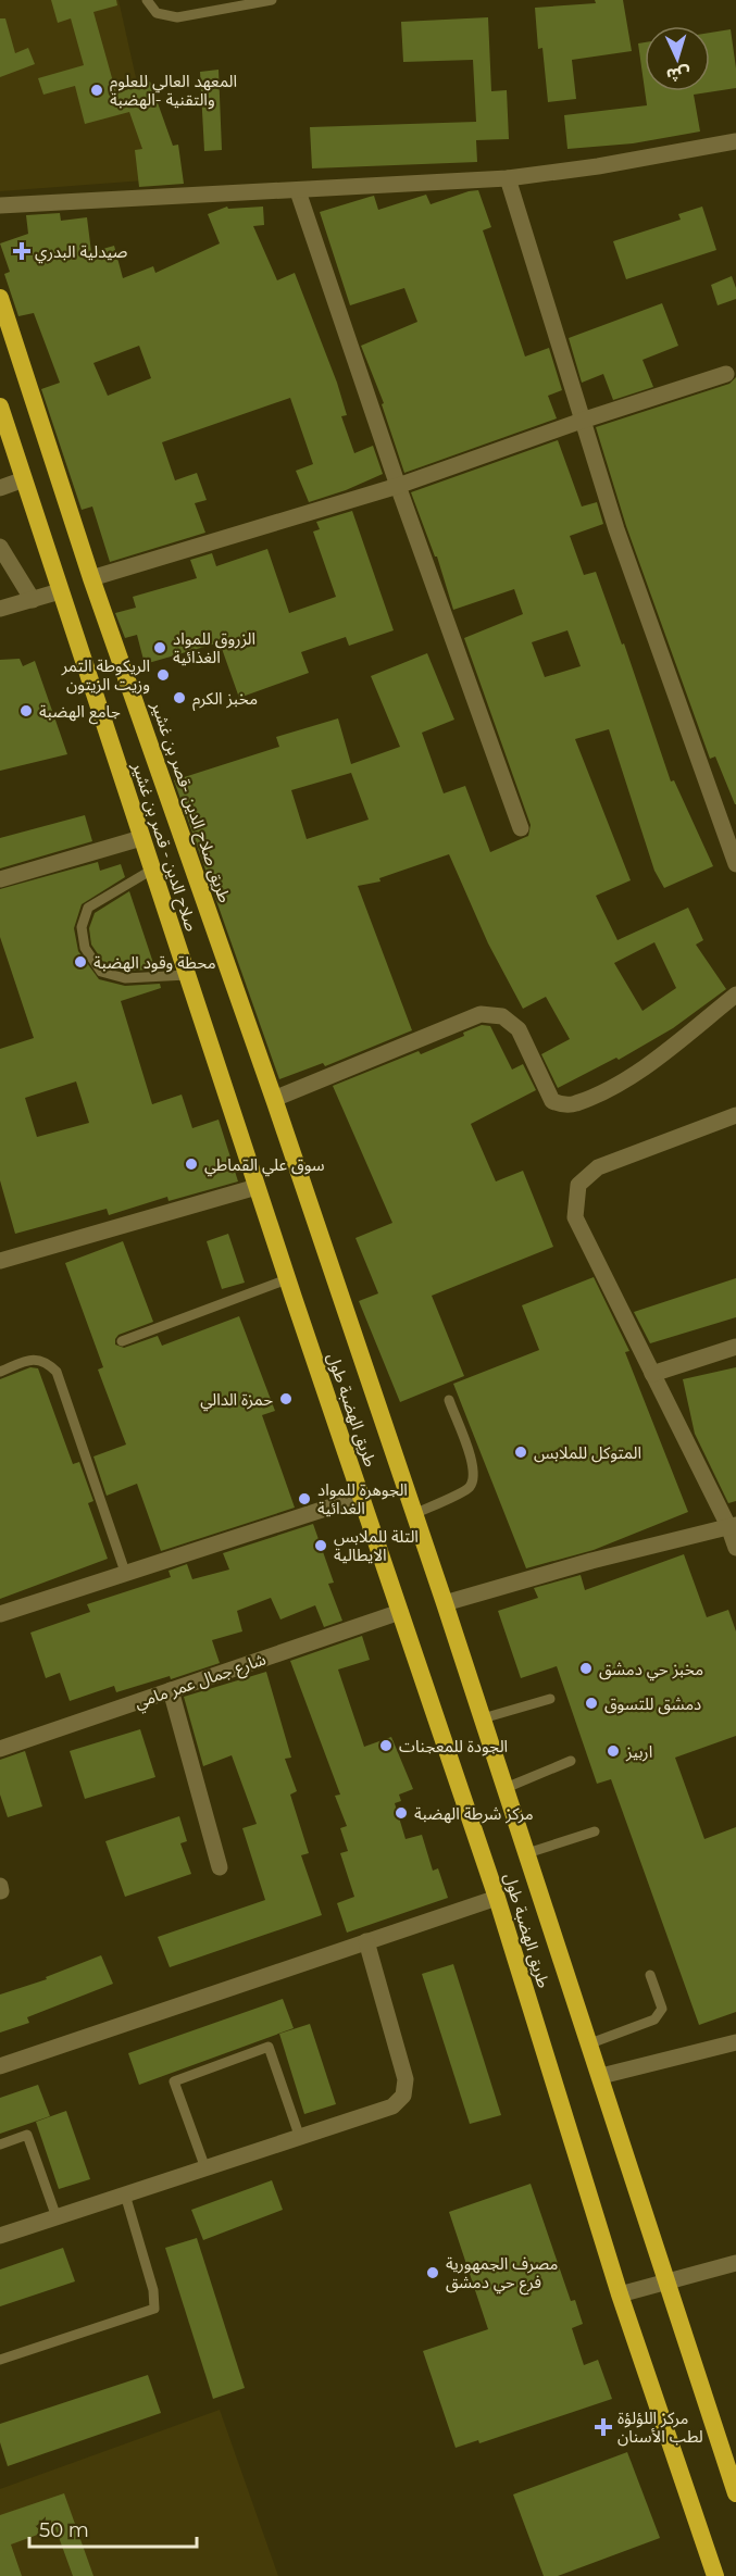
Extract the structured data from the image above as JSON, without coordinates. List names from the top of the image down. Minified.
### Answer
{"streets":{"highway":["طريق صلاح الدين -قصر بن غشير","صلاح الدين - قصر بن غشير","طريق الهضبة طول"],"street":["شارع جمال عمر مامي"]},"crossings":[["طريق صلاح الدين -قصر بن غشير","طريق الهضبة طول"],["صلاح الدين - قصر بن غشير","طريق الهضبة طول"],["طريق الهضبة طول","شارع جمال عمر مامي"]],"places":{"other":["المعهد العالي للعلوم والتقنية -الهضبة","الزروق للمواد الغذائية","الريكوطة التمر وزيت الزيتون","مخبز الكرم","جامع الهضبة","محطة وقود الهضبة","سوق علي القماطي","حمزة الدالي","المتوكل للملابس","الجوهرة للمواد الغدائية","التلة للملابس الايطالية","مخبز حي دمشق","دمشق للتسوق","الجودة للمعجنات","اربيز","مركز شرطة الهضبة","مصرف الجمهورية فرع حي دمشق"],"health":["صيدلية البدري","مركز اللؤلؤة لطب الأسنان"]},"scale_bar":"50 m","north":"bottom"}
